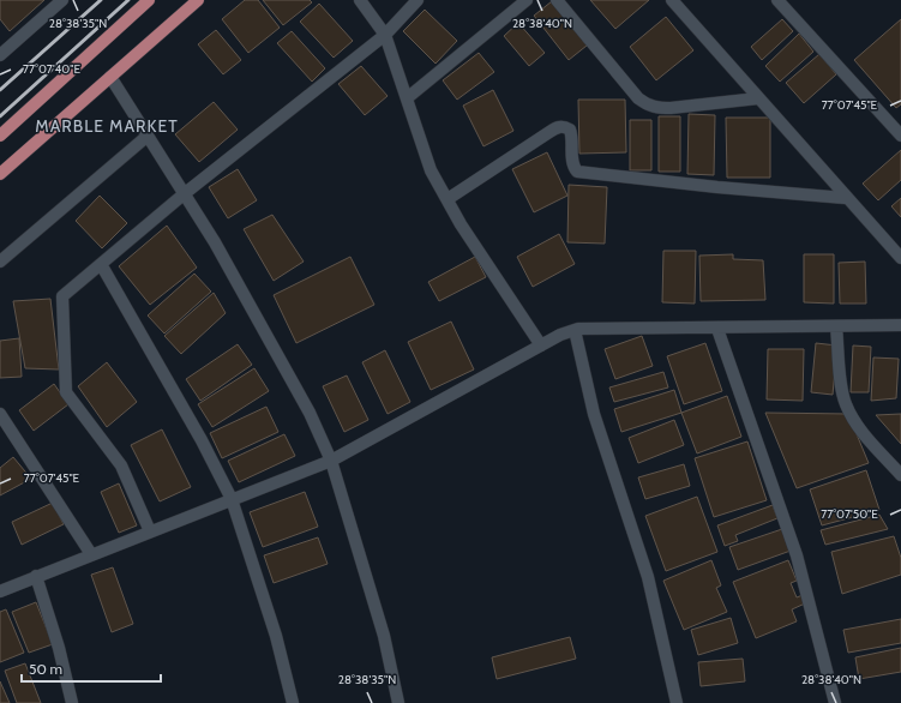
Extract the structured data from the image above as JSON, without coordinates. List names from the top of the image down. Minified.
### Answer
{"districts":["MARBLE MARKET"],"scale_bar":"50 m","coordinates":["28°38'35\"N","28°38'40\"N","77°07'40\"E","77°07'45\"E","77°07'50\"E"]}
